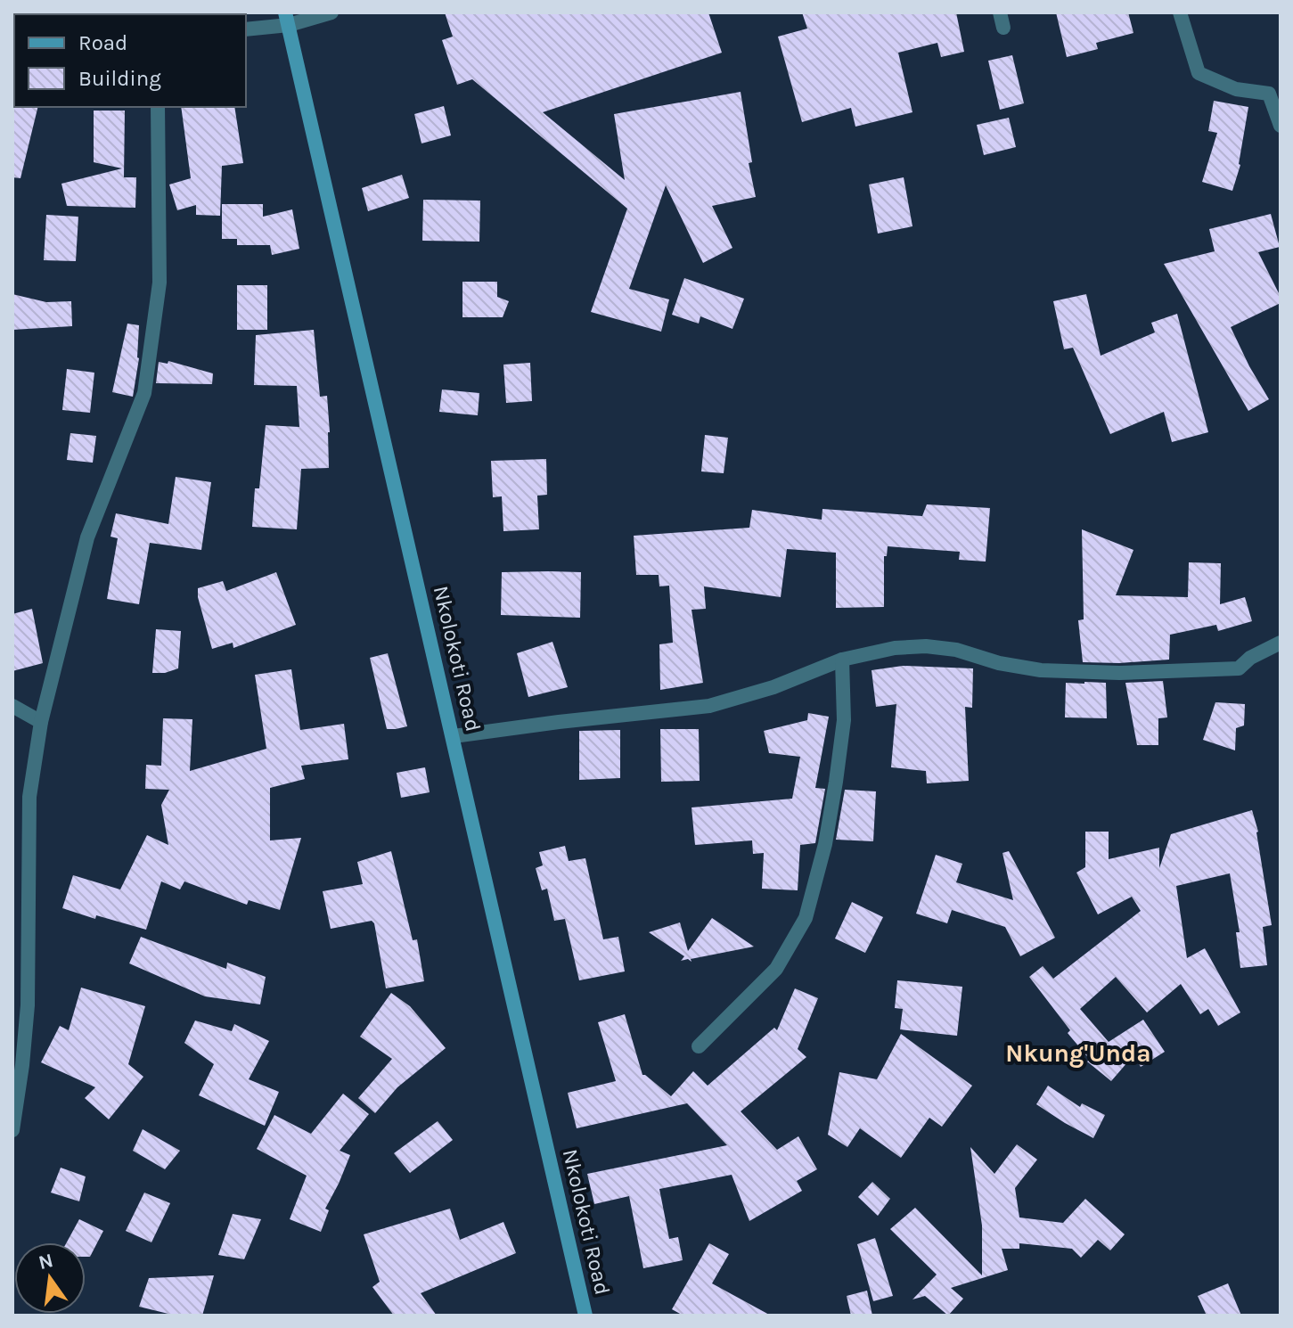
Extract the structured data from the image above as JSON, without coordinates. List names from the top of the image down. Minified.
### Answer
{"streets":{"main road":["Nkolokoti Road"]},"districts":["Nkung'Unda"],"legend":["Road","Building"],"north":"top"}
